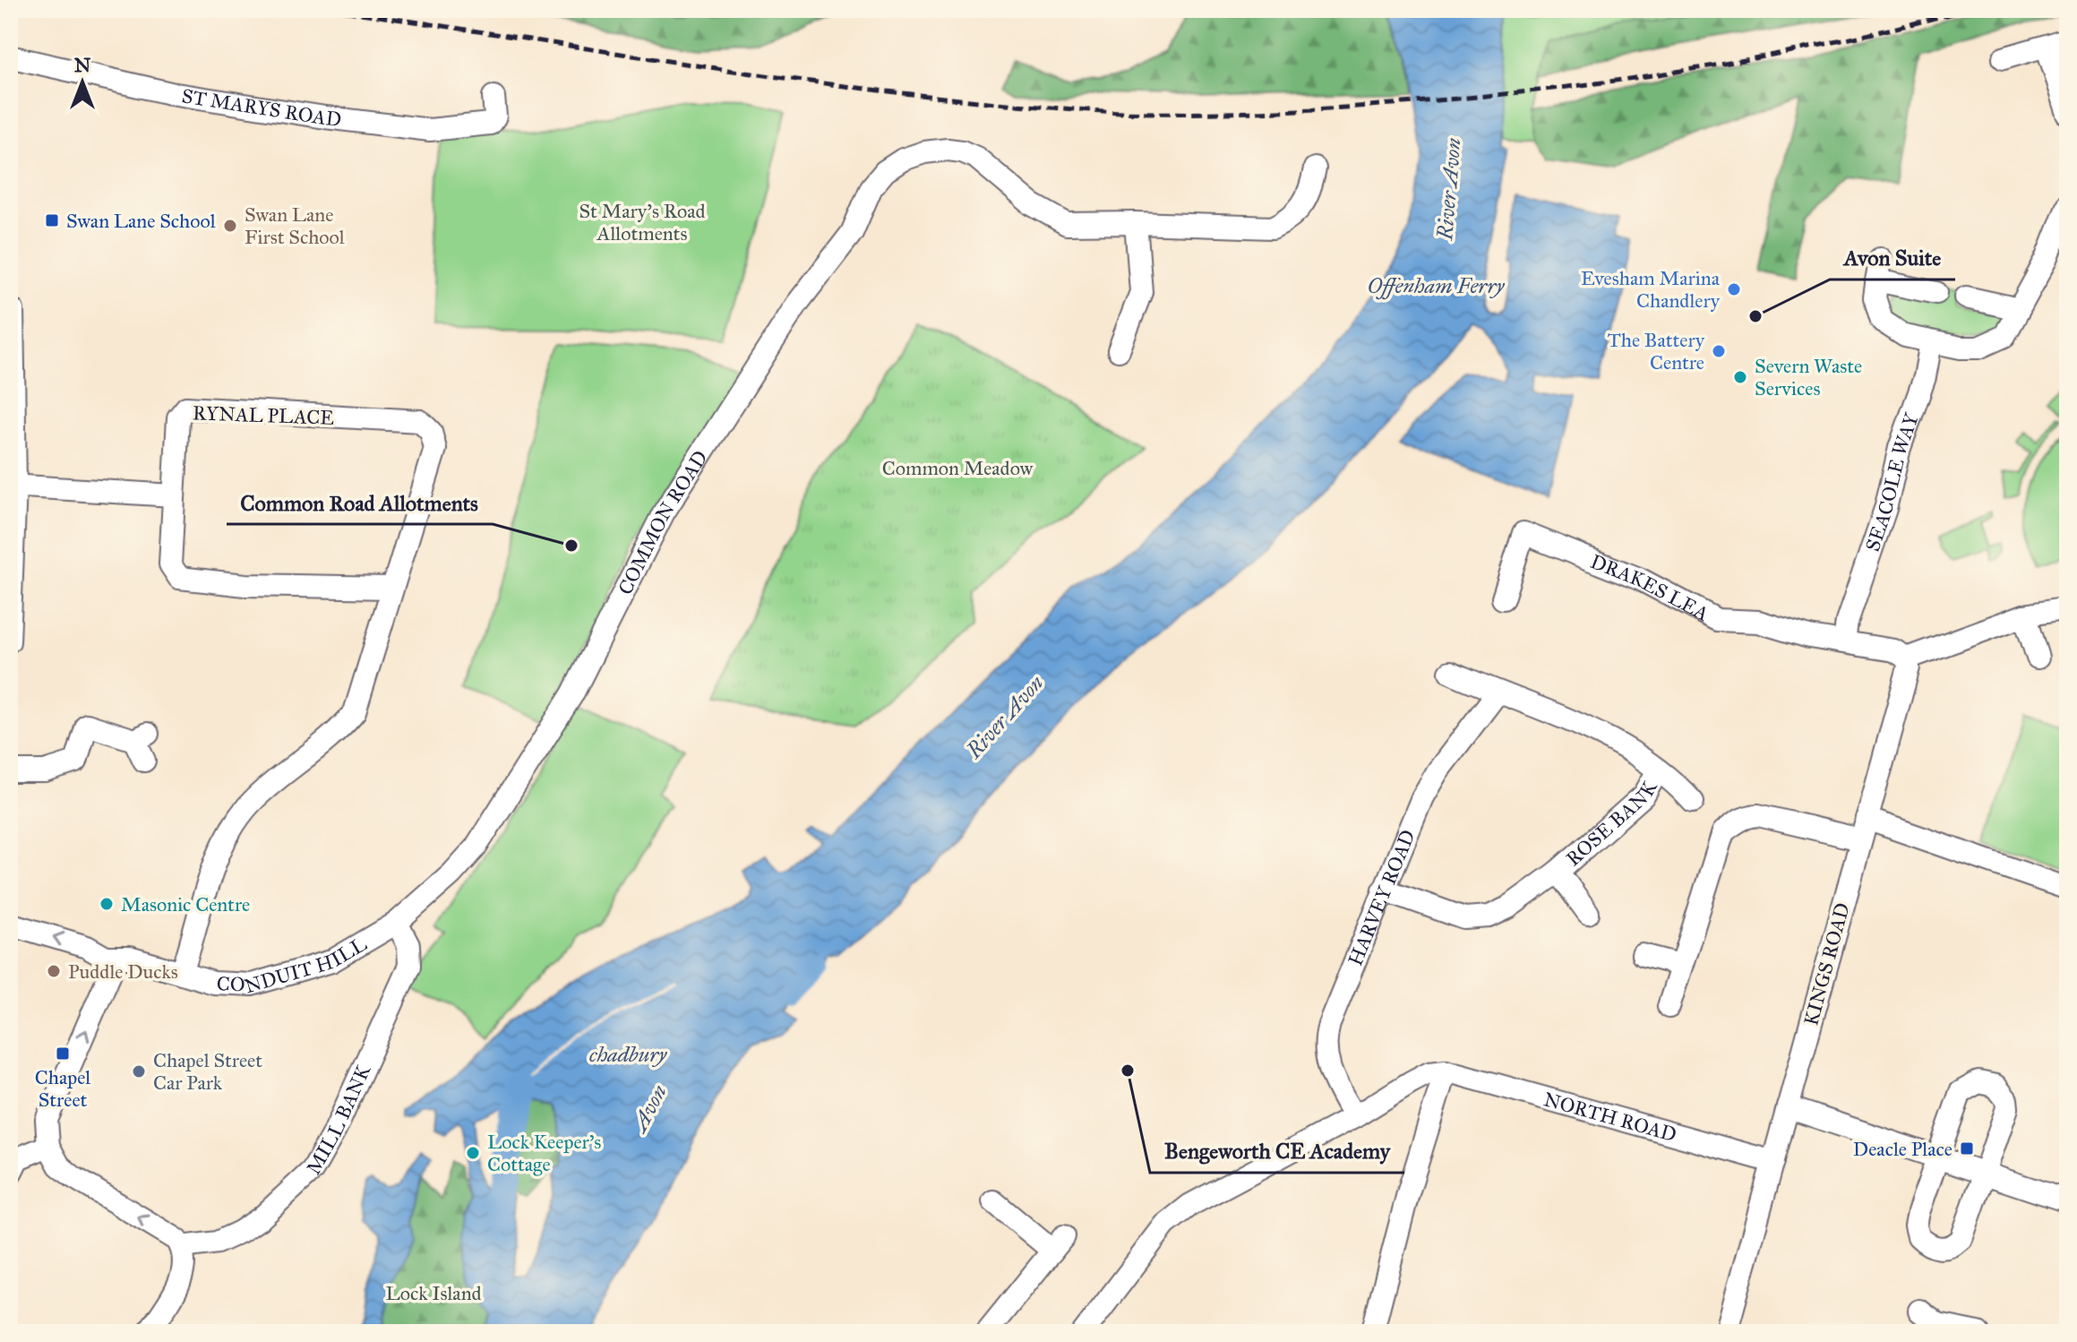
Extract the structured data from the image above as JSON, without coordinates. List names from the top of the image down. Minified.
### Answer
{"streets":{"street":["ST MARYS ROAD","RYNAL PLACE","SEACOLE WAY","COMMON ROAD","DRAKES LEA","ROSE BANK","HARVEY ROAD","CONDUIT HILL","KINGS ROAD","NORTH ROAD","MILL BANK"]},"crossings":[["RYNAL PLACE","CONDUIT HILL"],["SEACOLE WAY","DRAKES LEA"],["COMMON ROAD","CONDUIT HILL"],["COMMON ROAD","MILL BANK"],["ROSE BANK","HARVEY ROAD"],["CONDUIT HILL","MILL BANK"],["KINGS ROAD","NORTH ROAD"]],"water":["River Avon","Offenham Ferry","chadbury","Avon"],"parks":["St Mary's Road Allotments","Common Meadow","Lock Island"],"places":{"transit":["Swan Lane School","Chapel Street","Deacle Place"],"other":["Swan Lane First School","Evesham Marina Chandlery","Avon Suite","The Battery Centre","Severn Waste Services","Common Road Allotments","Masonic Centre","Puddle Ducks","Bengeworth CE Academy","Chapel Street Car Park","Lock Keeper's Cottage"]},"north":"top"}
